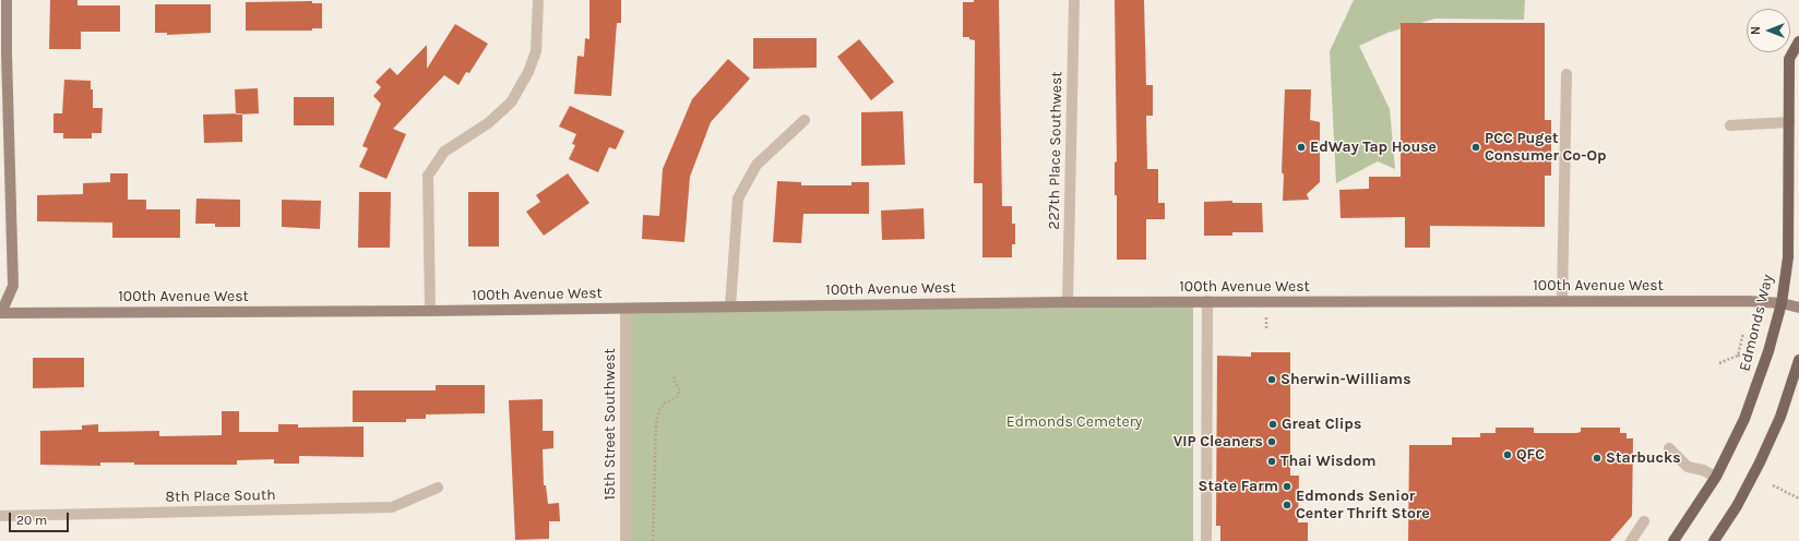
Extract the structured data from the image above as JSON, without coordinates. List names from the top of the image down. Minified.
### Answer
{"streets":{"main road":["100th Avenue West","Edmonds Way"],"street":["227th Place Southwest","15th Street Southwest","8th Place South"]},"crossings":[["227th Place Southwest","100th Avenue West"],["100th Avenue West","Edmonds Way"],["100th Avenue West","15th Street Southwest"]],"parks":["Edmonds Cemetery"],"places":["EdWay Tap House","PCC Puget Consumer Co-Op","Sherwin-Williams","Great Clips","VIP Cleaners","QFC","Starbucks","Thai Wisdom","State Farm","Edmonds Senior Center Thrift Store"],"scale_bar":"20 m","north":"left"}
